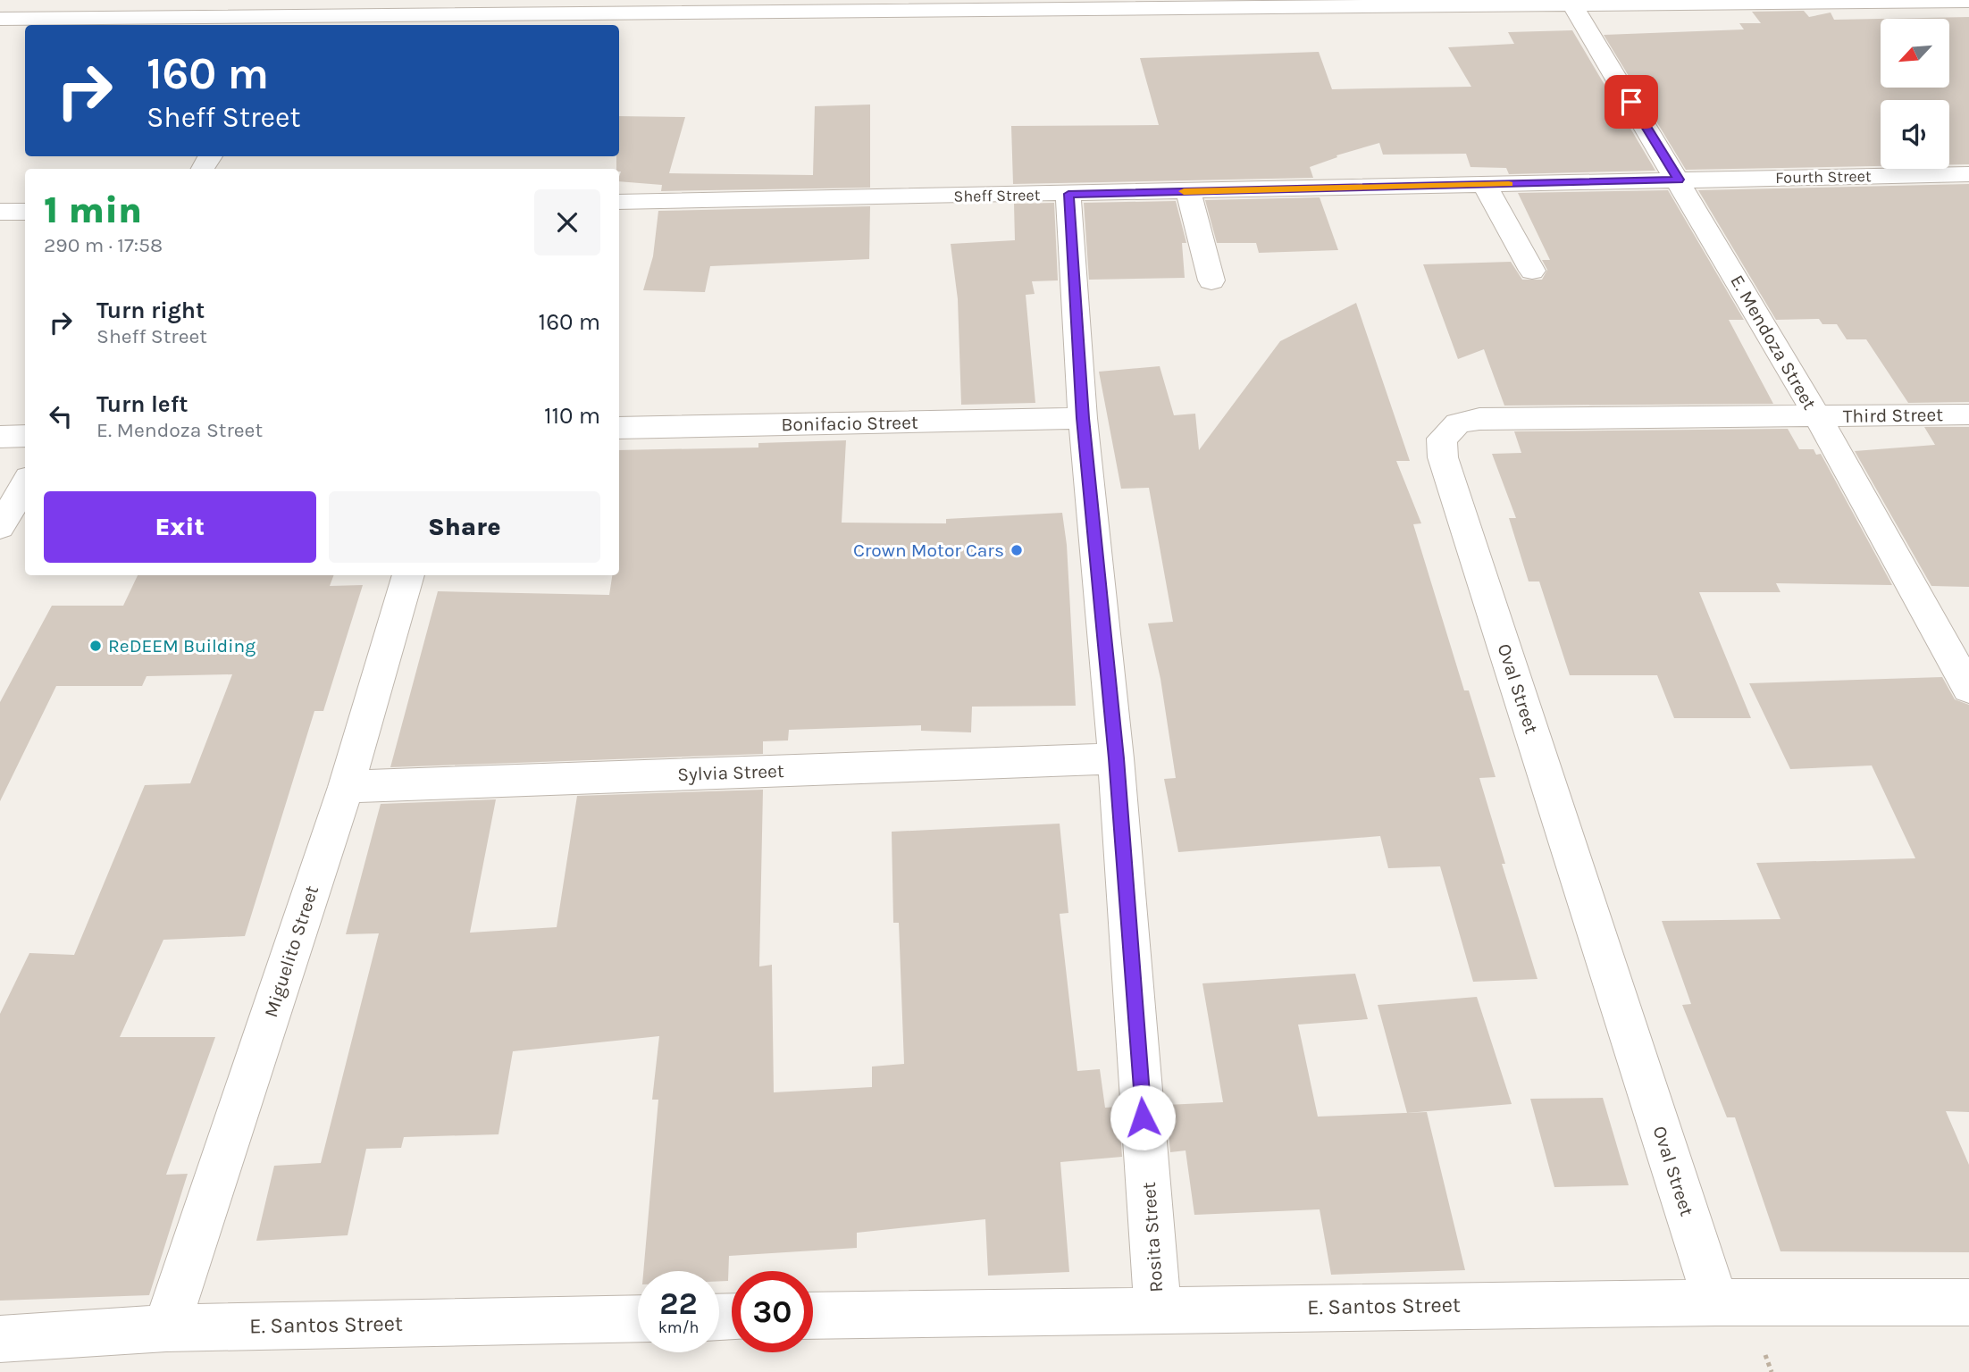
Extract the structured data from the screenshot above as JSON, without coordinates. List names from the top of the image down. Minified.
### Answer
{"streets":{"street":["Fourth Street","Sheff Street","E. Mendoza Street","Third Street","Bonifacio Street","Oval Street","Sylvia Street","Miguelito Street","Rosita Street","E. Santos Street"]},"crossings":[["Fourth Street","Sheff Street"],["Fourth Street","E. Mendoza Street"],["Sheff Street","E. Mendoza Street"],["Sheff Street","Rosita Street"],["E. Mendoza Street","Third Street"],["E. Mendoza Street","Oval Street"],["Third Street","Oval Street"],["Bonifacio Street","Rosita Street"],["Oval Street","E. Santos Street"],["Sylvia Street","Miguelito Street"],["Sylvia Street","Rosita Street"],["Miguelito Street","E. Santos Street"],["Rosita Street","E. Santos Street"]],"places":["Crown Motor Cars","ReDEEM Building"],"north":"bottom left","page":{"turn":["160 m","Sheff Street"],"heading":["1 min","290 m · 17:58"],"list":[{"name":"Turn right","note":"Sheff Street","value":"160 m"},{"name":"Turn left","note":"E. Mendoza Street","value":"110 m"}],"buttons":["Exit","Share"],"speed":"22 km/h","limit":"30"}}
